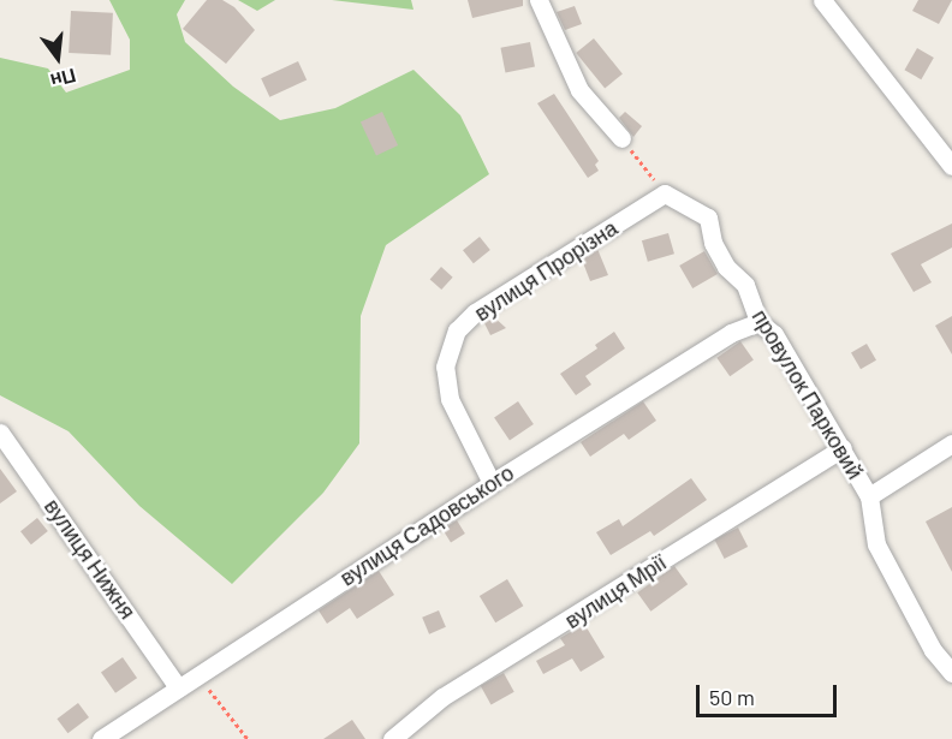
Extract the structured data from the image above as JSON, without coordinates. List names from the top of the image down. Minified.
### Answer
{"streets":{"street":["вулиця Прорізна","провулок Парковий","вулиця Садовського","вулиця Нижня","вулиця Мрії"]},"crossings":[["вулиця Прорізна","провулок Парковий"],["вулиця Прорізна","вулиця Садовського"],["провулок Парковий","вулиця Садовського"],["провулок Парковий","вулиця Мрії"],["вулиця Садовського","вулиця Нижня"]],"scale_bar":"50 m","north":"bottom"}
